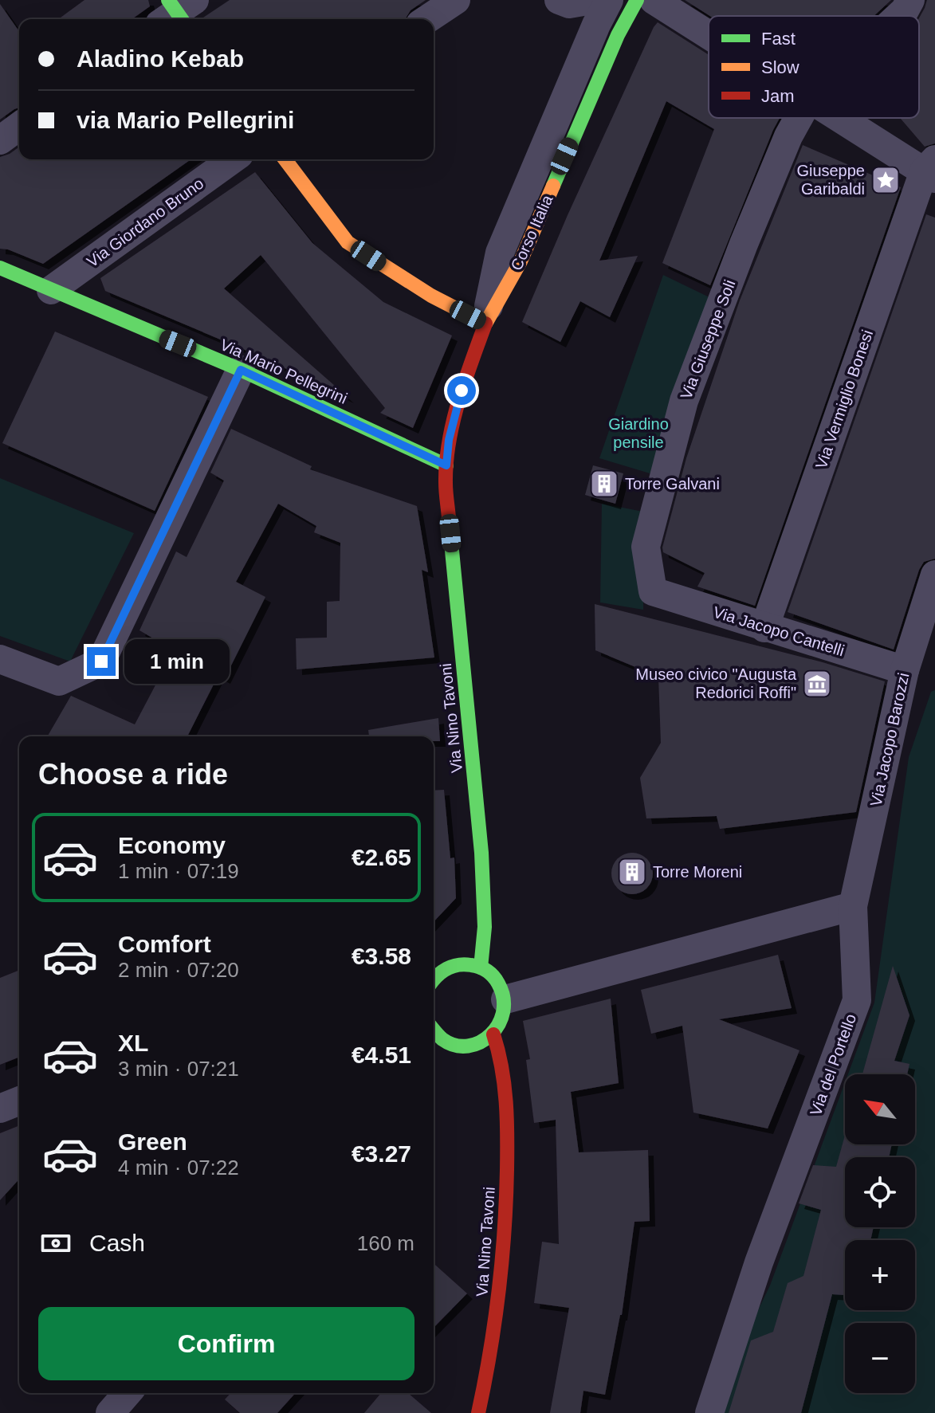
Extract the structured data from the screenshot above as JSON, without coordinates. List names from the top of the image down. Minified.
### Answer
{"streets":{"main road":["Corso Italia","Via Mario Pellegrini","Via Nino Tavoni"],"street":["Via Giordano Bruno","Via Giuseppe Soli","Via Vermiglio Bonesi","Via Jacopo Cantelli","Via Jacopo Barozzi","Via del Portello"]},"crossings":[["Via Giordano Bruno","Via Mario Pellegrini"],["Corso Italia","Via Mario Pellegrini"],["Corso Italia","Via Nino Tavoni"],["Via Giuseppe Soli","Via Jacopo Cantelli"],["Via Mario Pellegrini","Via Nino Tavoni"],["Via Vermiglio Bonesi","Via Jacopo Cantelli"],["Via Jacopo Cantelli","Via Jacopo Barozzi"],["Via Jacopo Barozzi","Via del Portello"]],"parks":["Giardino pensile"],"places":{"place":["Giuseppe Garibaldi"],"building":["Torre Galvani","Torre Moreni"],"museum":["Museo civico \"Augusta Redorici Roffi\""]},"legend":["Fast","Slow","Jam"],"north":"top left","page":{"banner":["Aladino Kebab","via Mario Pellegrini"],"bubble":"1 min","heading":"Choose a ride","list":[{"name":"Economy","note":"1 min · 07:19","value":"€2.65"},{"name":"Comfort","note":"2 min · 07:20","value":"€3.58"},{"name":"XL","note":"3 min · 07:21","value":"€4.51"},{"name":"Green","note":"4 min · 07:22","value":"€3.27"}],"map_buttons":["+","−"],"pay":["Cash","160 m"],"buttons":"Confirm"}}
